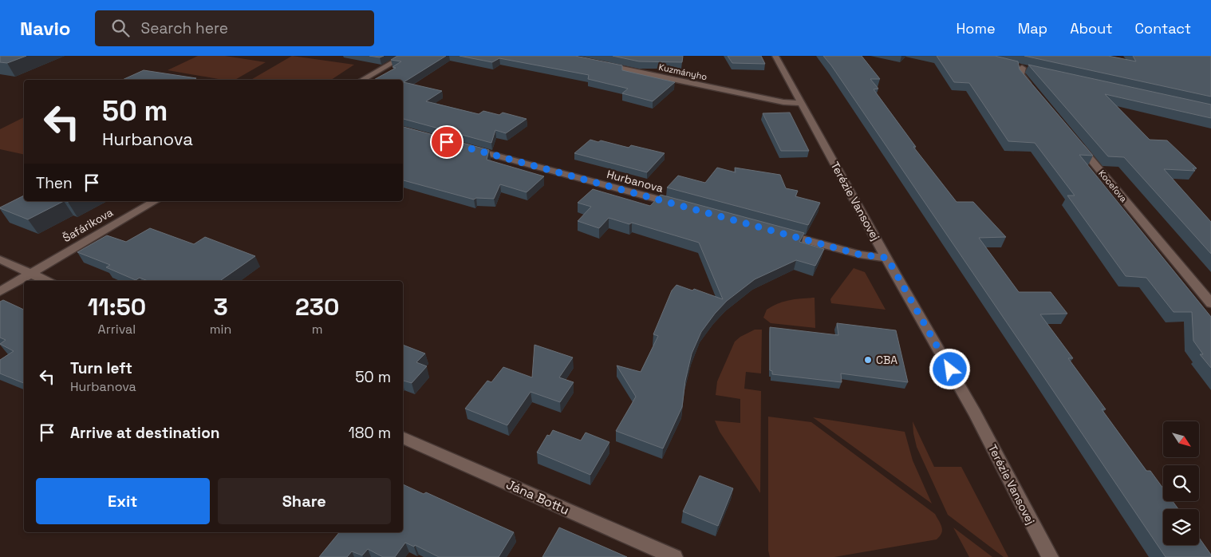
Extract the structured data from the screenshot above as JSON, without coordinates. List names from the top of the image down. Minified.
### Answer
{"streets":{"street":["Kuzmányho","Hurbanova","Koceľova","Terézie Vansovej","Šafárikova","Jána Bottu"]},"crossings":[["Kuzmányho","Terézie Vansovej"]],"places":["CBA"],"north":"bottom right","page":{"header":"Navio","search":"Search here","nav":["Home","Map","About","Contact"],"turn":["50 m","Hurbanova"],"then":"Then","eta":["11:50","Arrival","3","min","230","m"],"list":[{"name":"Turn left","note":"Hurbanova","value":"50 m"},{"name":"Arrive at destination","value":"180 m"}],"buttons":["Exit","Share"]}}
